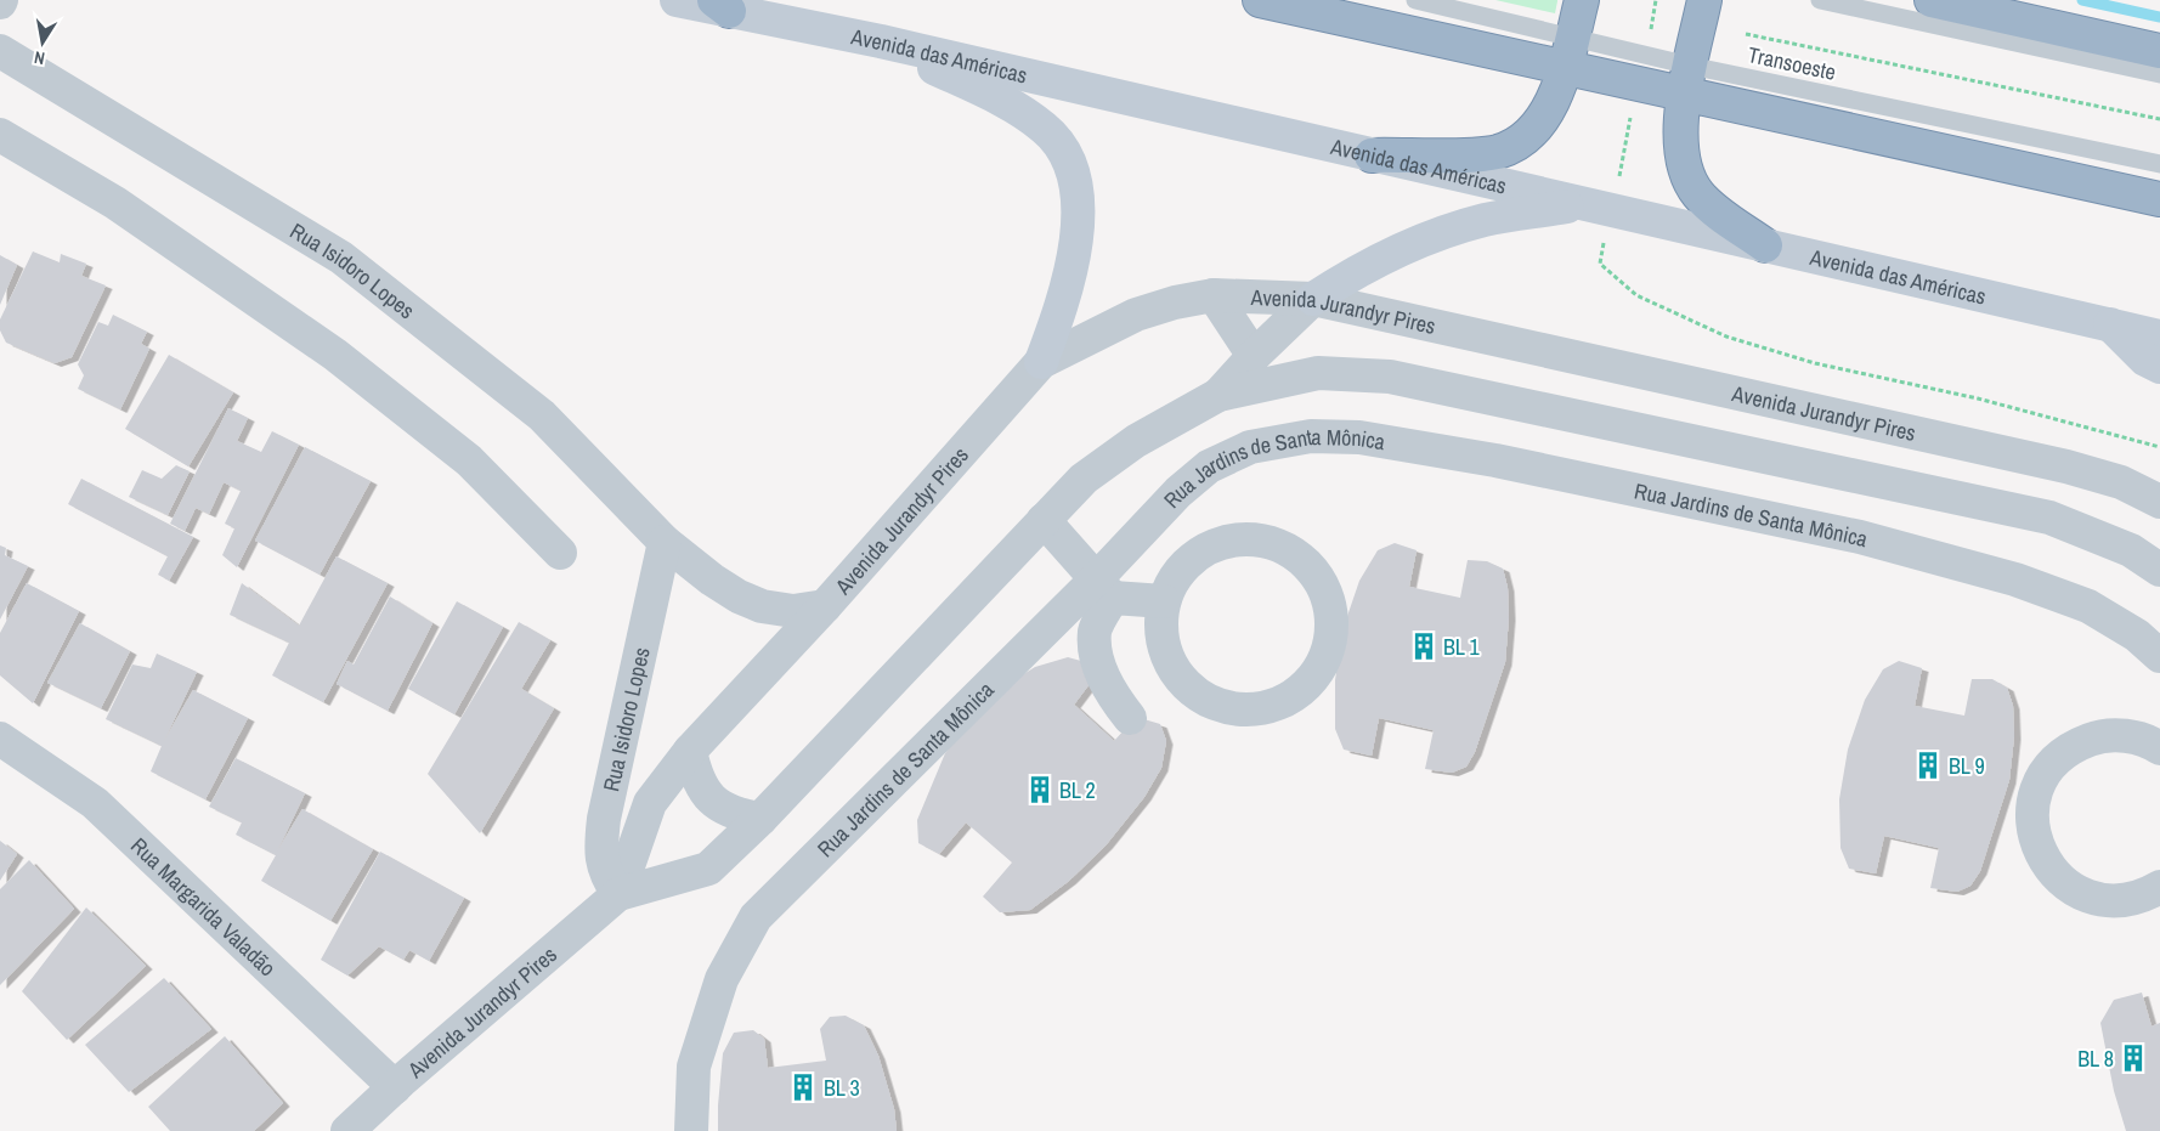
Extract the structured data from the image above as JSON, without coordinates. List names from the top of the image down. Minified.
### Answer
{"streets":{"main road":["Avenida das Américas"],"street":["Rua Isidoro Lopes","Avenida Jurandyr Pires","Rua Jardins de Santa Mônica","Rua Margarida Valadão"],"lane":["Transoeste"]},"crossings":[["Rua Isidoro Lopes","Avenida Jurandyr Pires"],["Avenida Jurandyr Pires","Rua Margarida Valadão"]],"places":{"building":["BL 1","BL 9","BL 2","BL 8","BL 3"]},"north":"bottom"}
